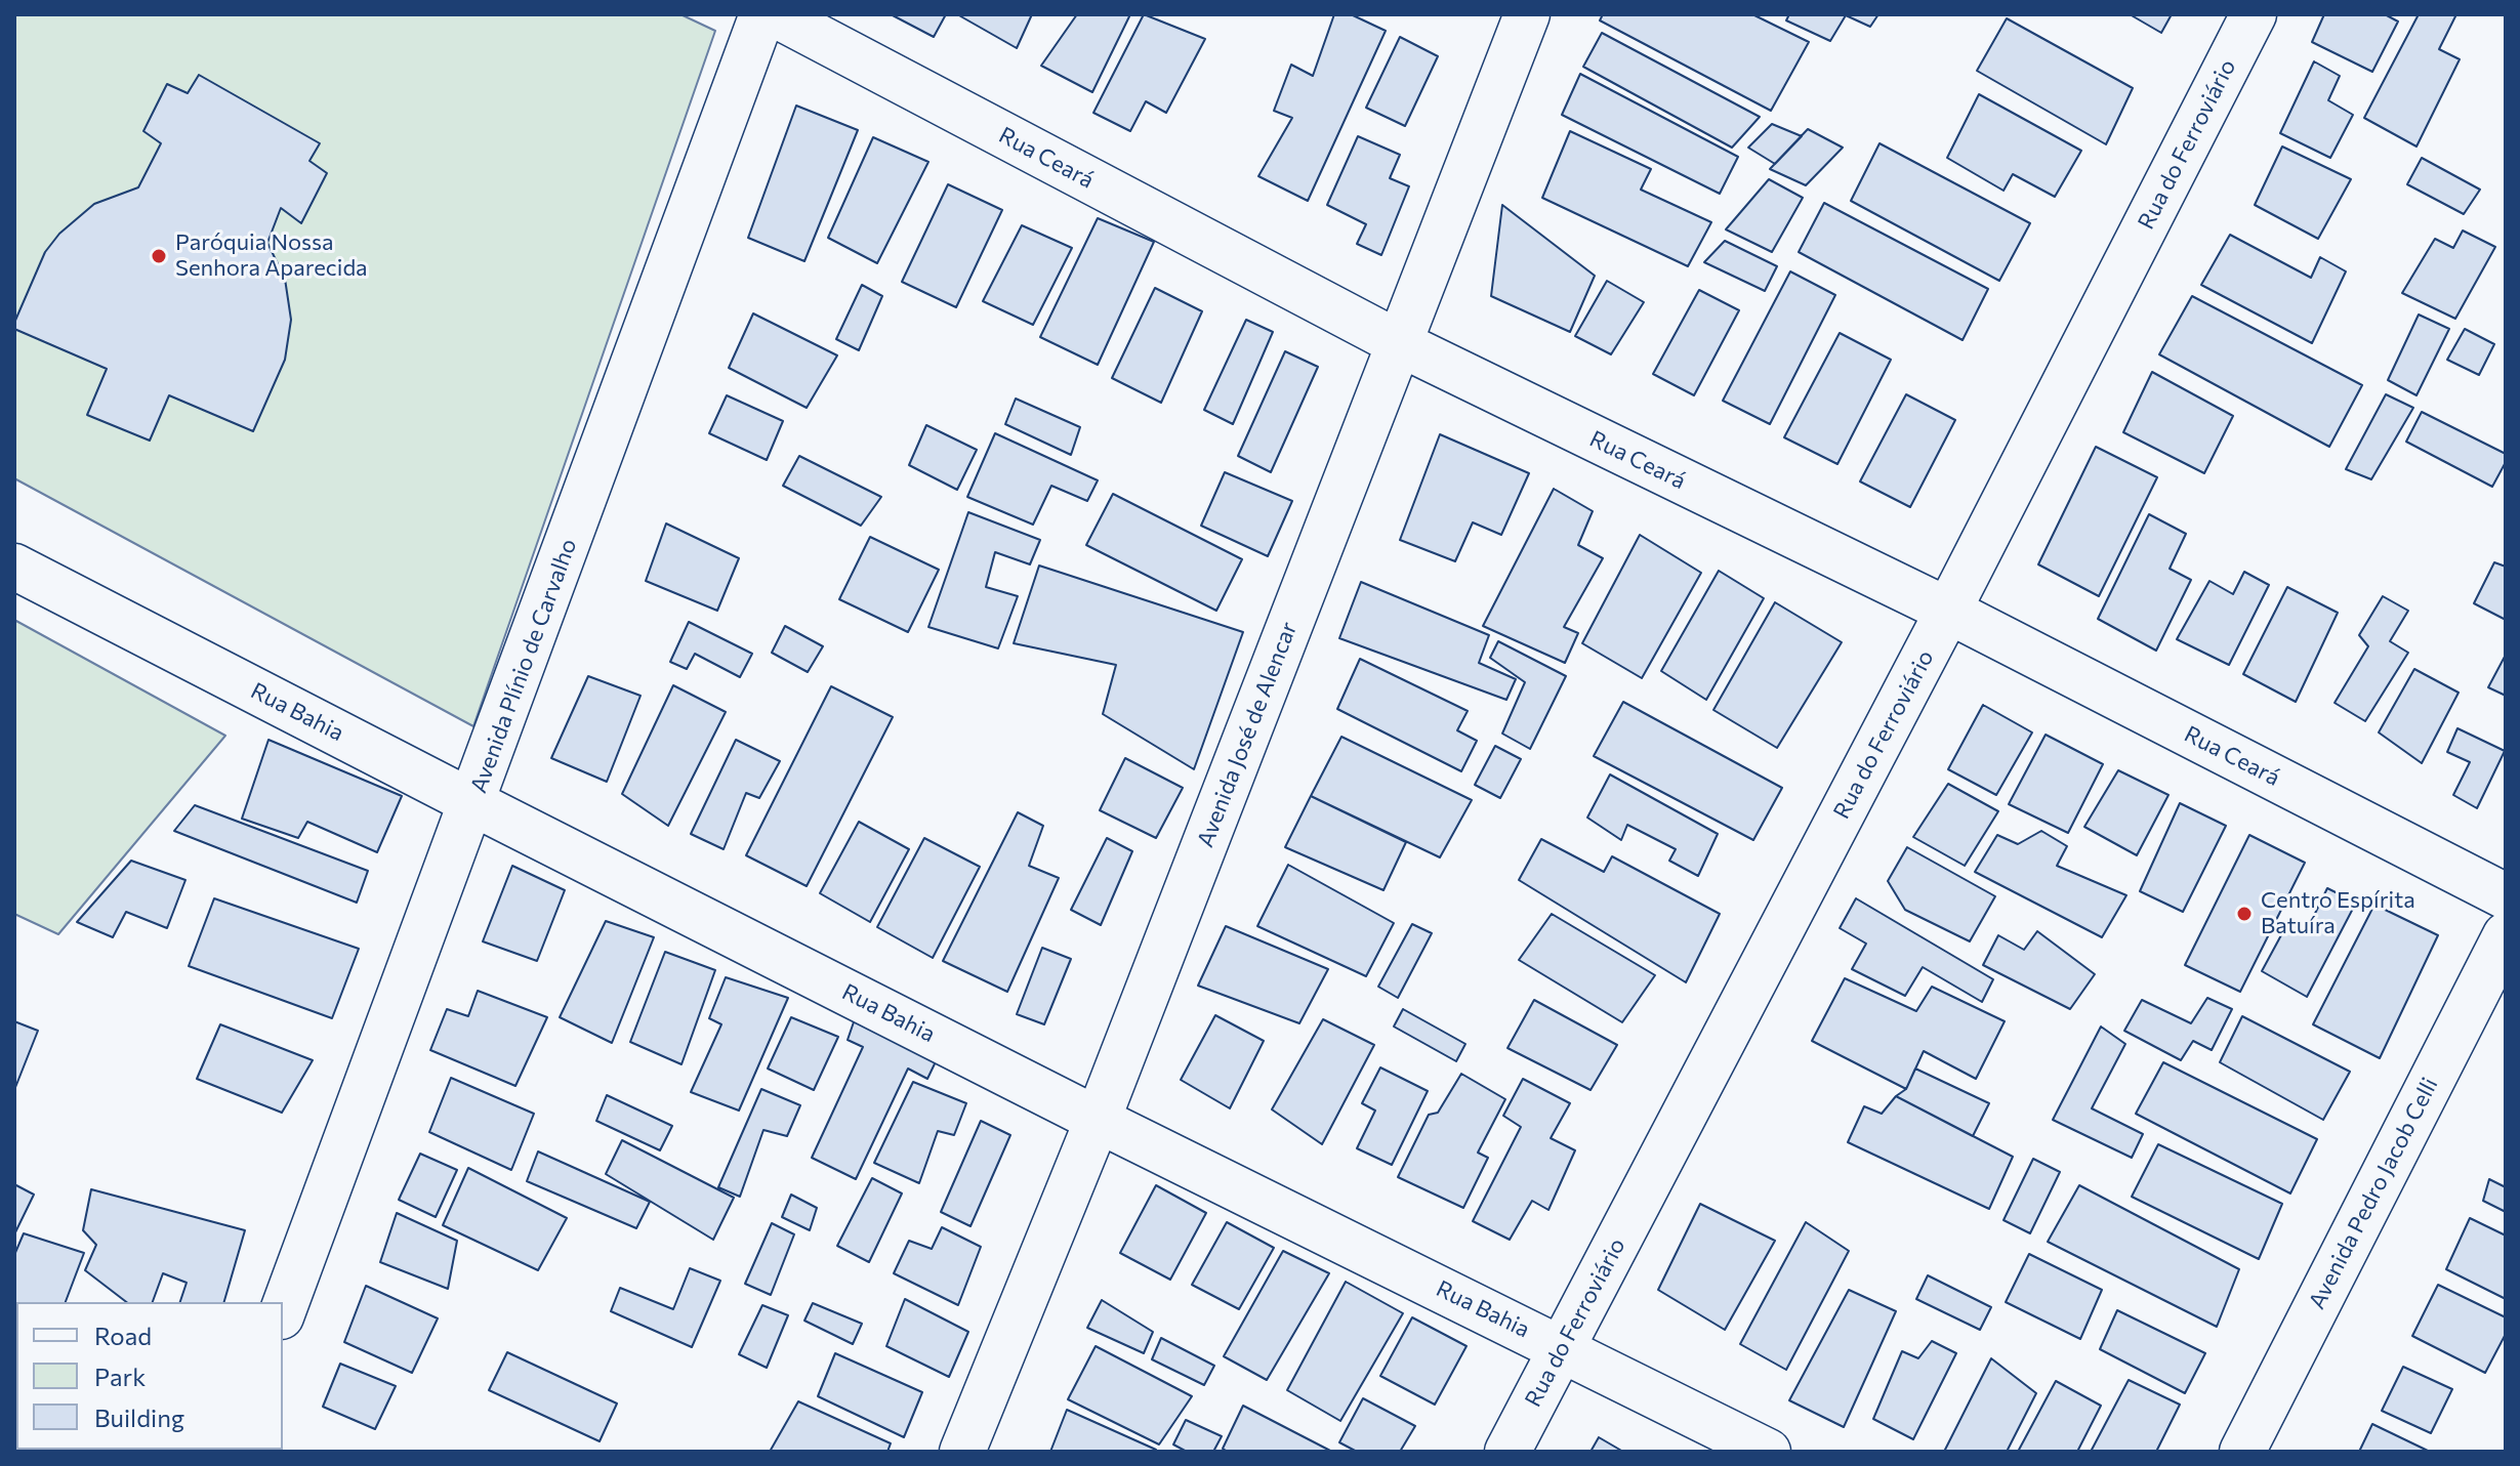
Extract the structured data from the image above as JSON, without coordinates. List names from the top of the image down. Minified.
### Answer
{"streets":{"street":["Rua do Ferroviário","Rua Ceará","Avenida Plínio de Carvalho","Rua Bahia","Avenida José de Alencar","Avenida Pedro Jacob Celli"]},"crossings":[["Rua do Ferroviário","Rua Ceará"],["Rua do Ferroviário","Rua Bahia"],["Rua Ceará","Avenida José de Alencar"],["Avenida Plínio de Carvalho","Rua Bahia"],["Rua Bahia","Avenida José de Alencar"]],"places":["Paróquia Nossa Senhora Aparecida","Centro Espírita Batuíra"],"legend":["Road","Park","Building"]}
